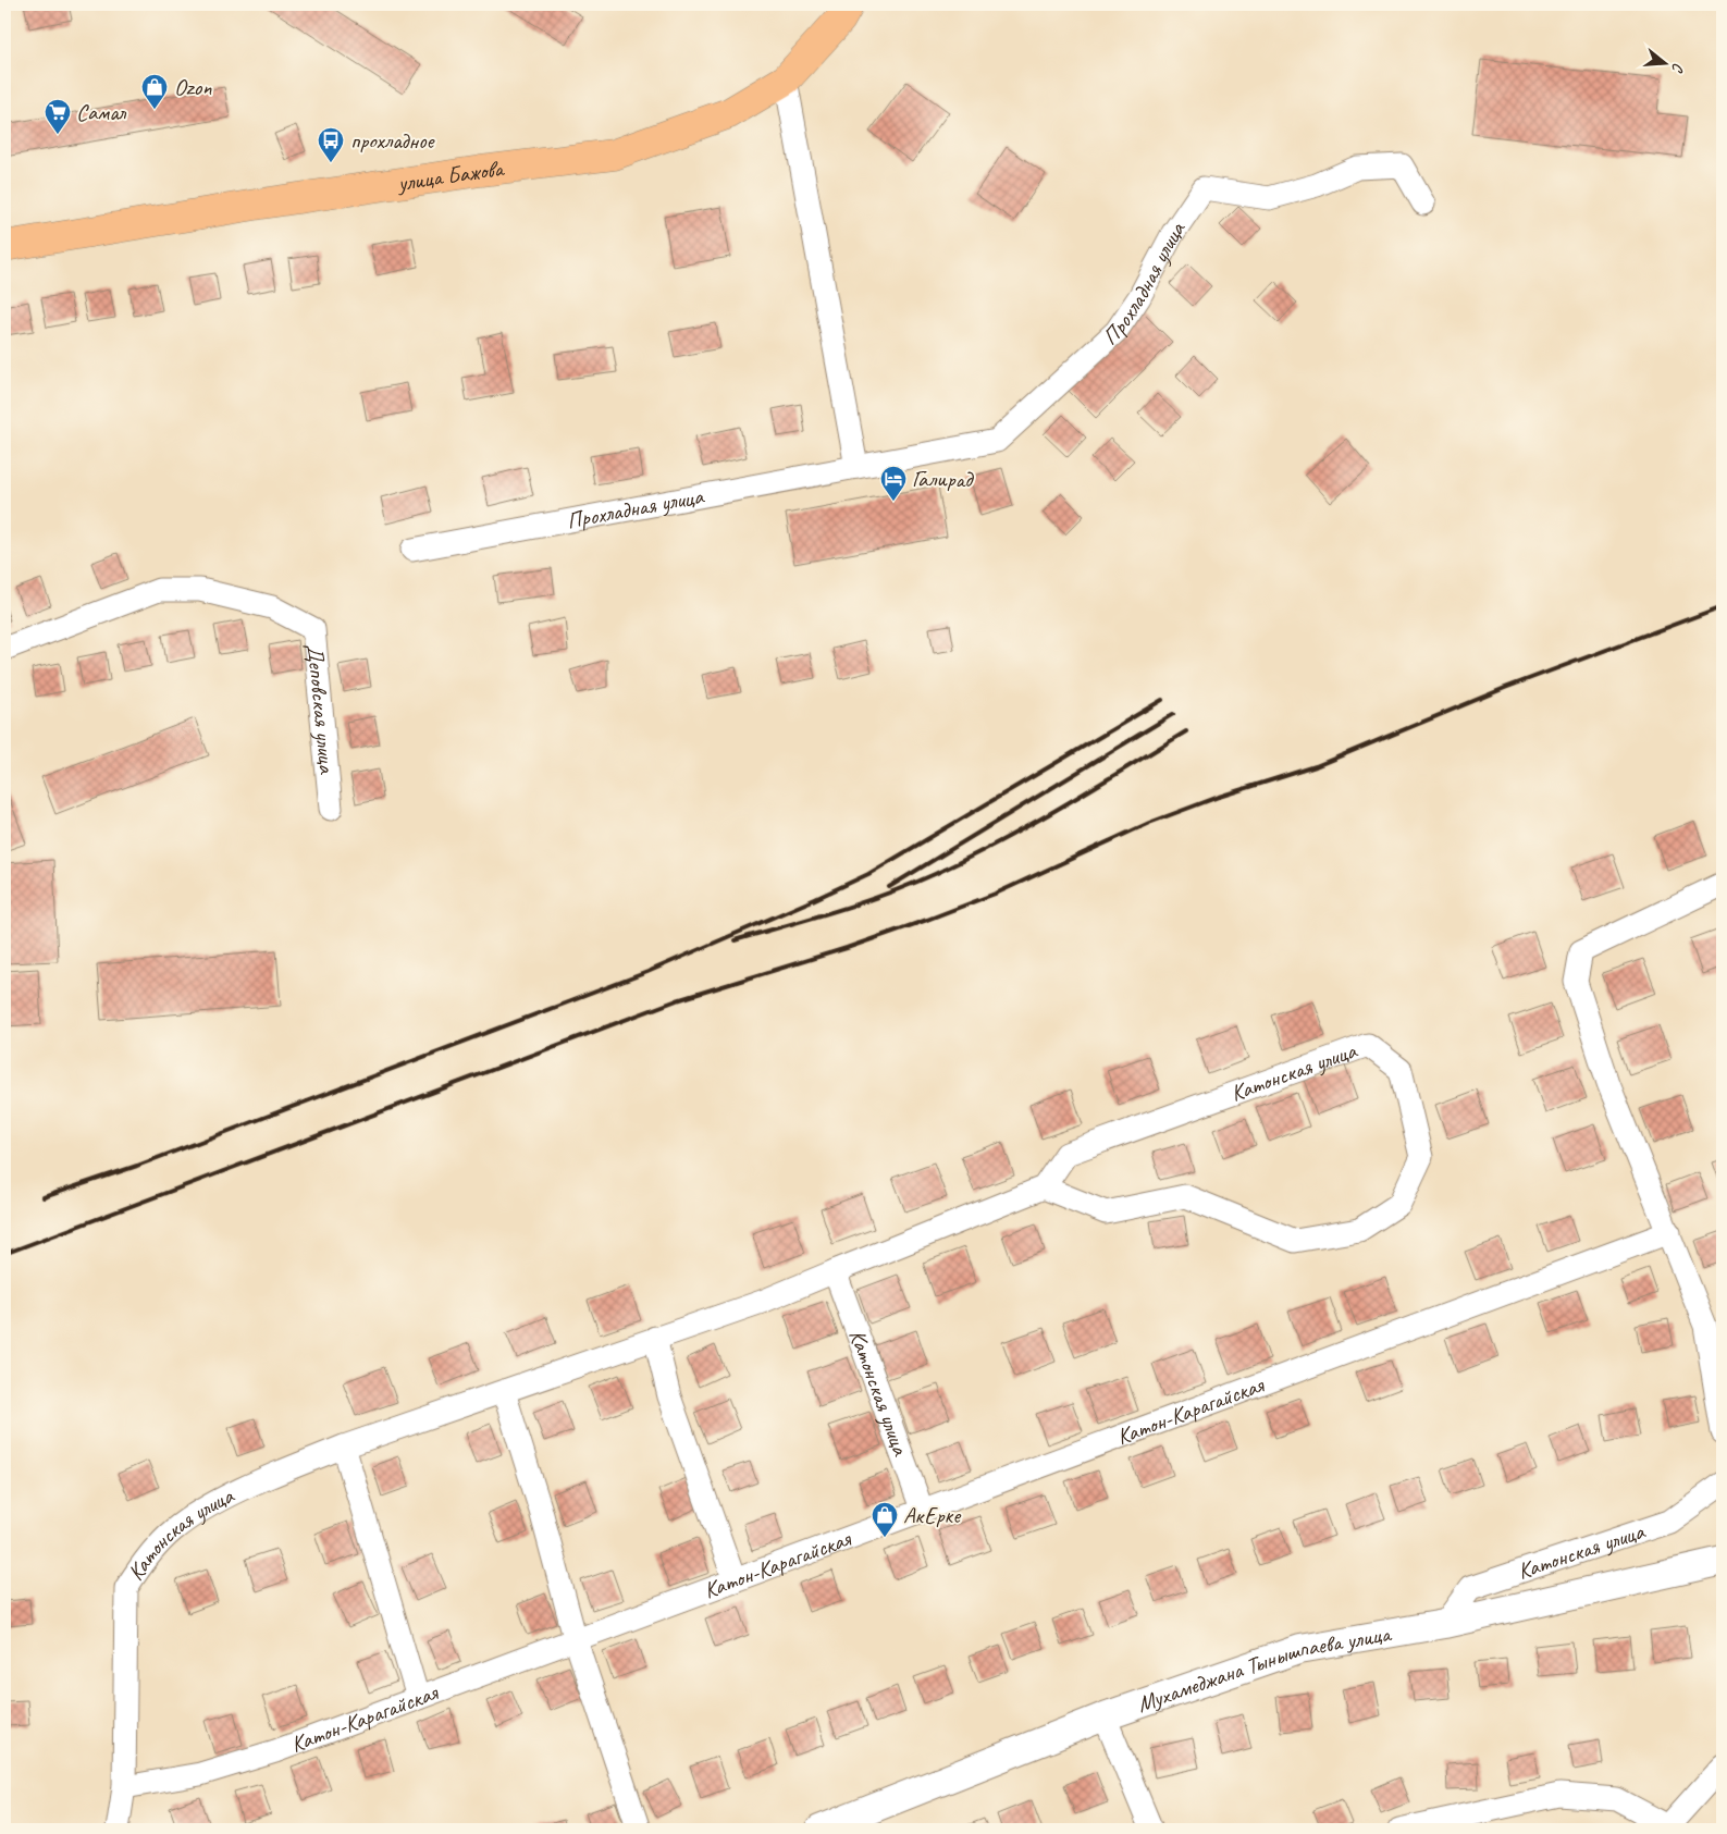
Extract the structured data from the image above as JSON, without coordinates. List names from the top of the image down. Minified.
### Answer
{"streets":{"highway":["улица Бажова"],"street":["Прохладная улица","Деповская улица","Катонская улица","Катон-Карагайская","Мухамеджана Тынышпаева улица"]},"crossings":[["Катонская улица","Катон-Карагайская"],["Катонская улица","Мухамеджана Тынышпаева улица"]],"places":{"shop":["Ozon","АкЕрке"],"supermarket":["Самал"],"bus stop":["прохладное"],"hotel":["Галирад"]},"north":"right"}
